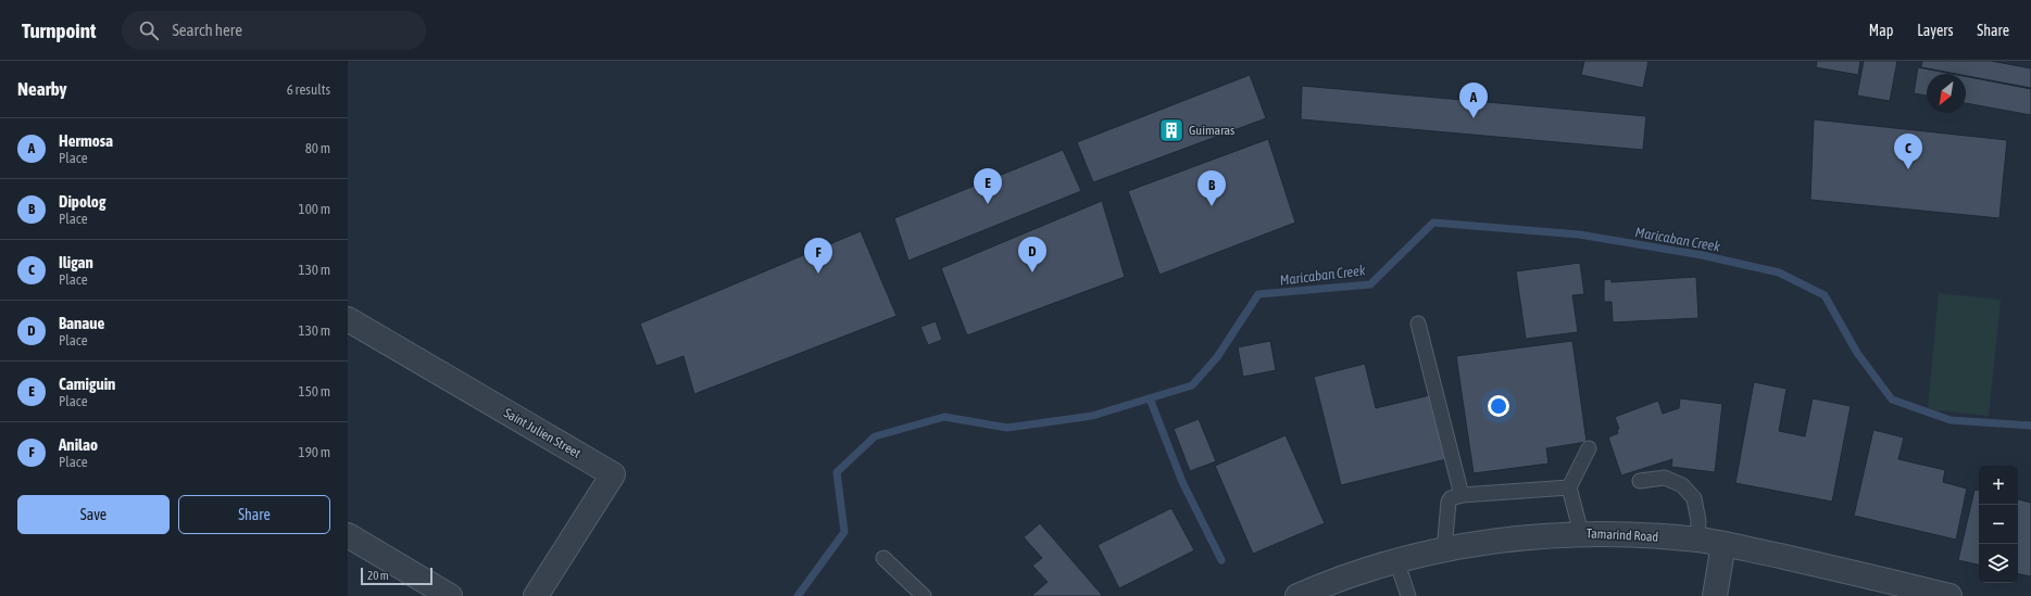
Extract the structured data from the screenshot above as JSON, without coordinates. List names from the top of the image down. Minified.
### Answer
{"streets":{"street":["Saint Julien Street","Tamarind Road"]},"water":["Maricaban Creek"],"places":{"building":["Guimaras"]},"scale_bar":"20 m","north":"bottom left","page":{"header":"Turnpoint","search":"Search here","nav":["Map","Layers","Share"],"heading":["Nearby","6 results"],"pins":["A","C","E","B","D","F"],"list":[{"mark":"A","name":"Hermosa","note":"Place","value":"80 m"},{"mark":"B","name":"Dipolog","note":"Place","value":"100 m"},{"mark":"C","name":"Iligan","note":"Place","value":"130 m"},{"mark":"D","name":"Banaue","note":"Place","value":"130 m"},{"mark":"E","name":"Camiguin","note":"Place","value":"150 m"},{"mark":"F","name":"Anilao","note":"Place","value":"190 m"}],"map_buttons":["+","−"],"buttons":["Save","Share"],"scale":"20 m"}}
